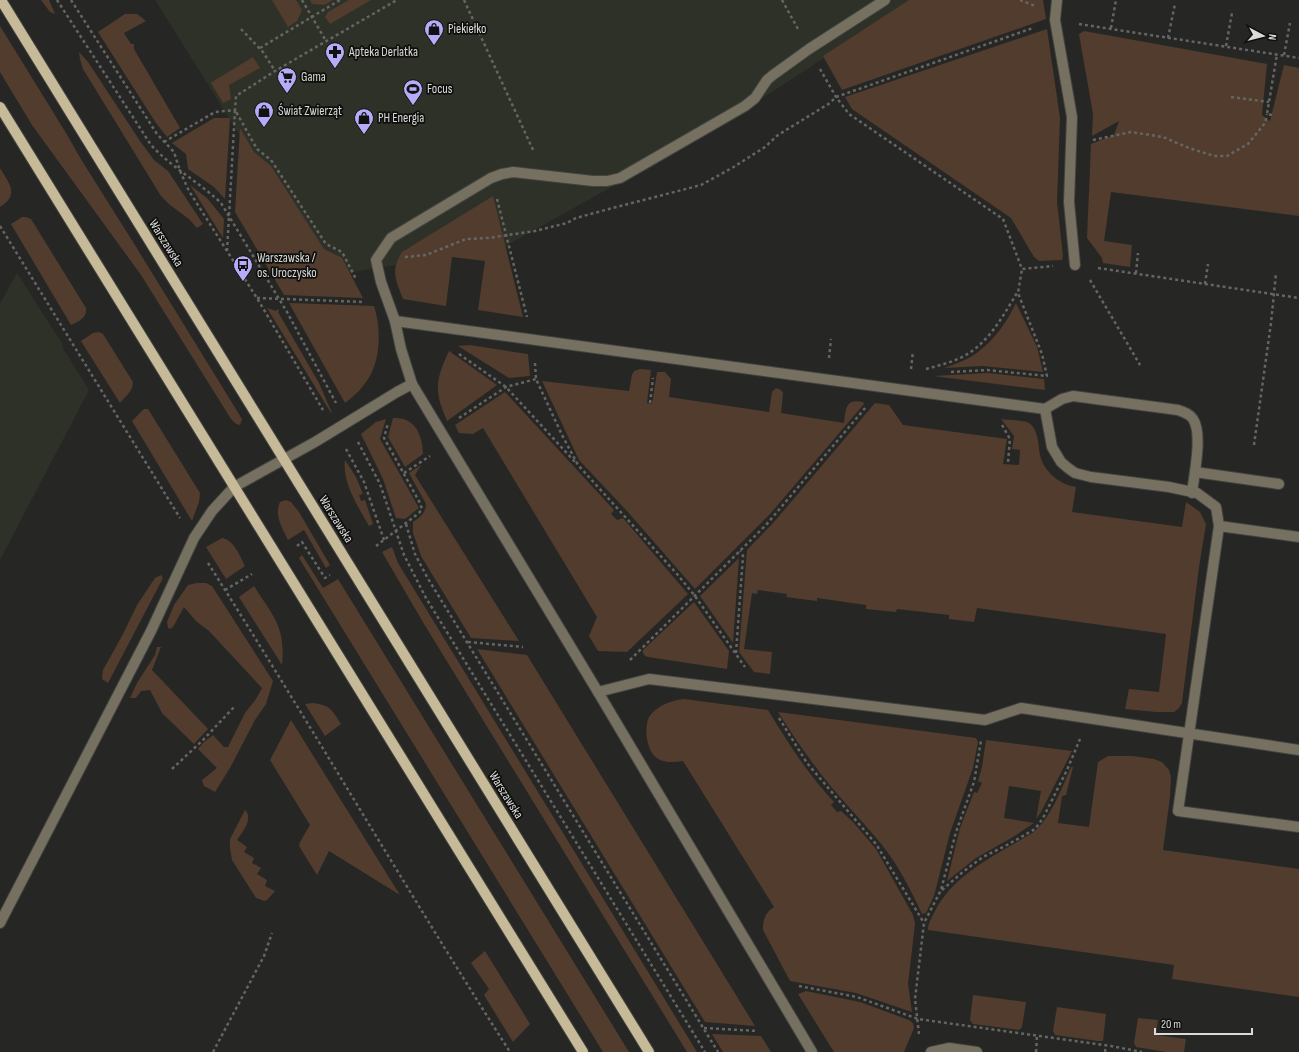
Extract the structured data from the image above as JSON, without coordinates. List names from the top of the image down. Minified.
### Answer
{"streets":{"main road":["Warszawska"]},"places":{"shop":["Piekiełko","Świat Zwierząt","PH Energia"],"pharmacy":["Apteka Derlatka"],"supermarket":["Gama"],"sports":["Focus"],"bus stop":["Warszawska / os. Uroczysko"]},"scale_bar":"20 m","north":"right"}
